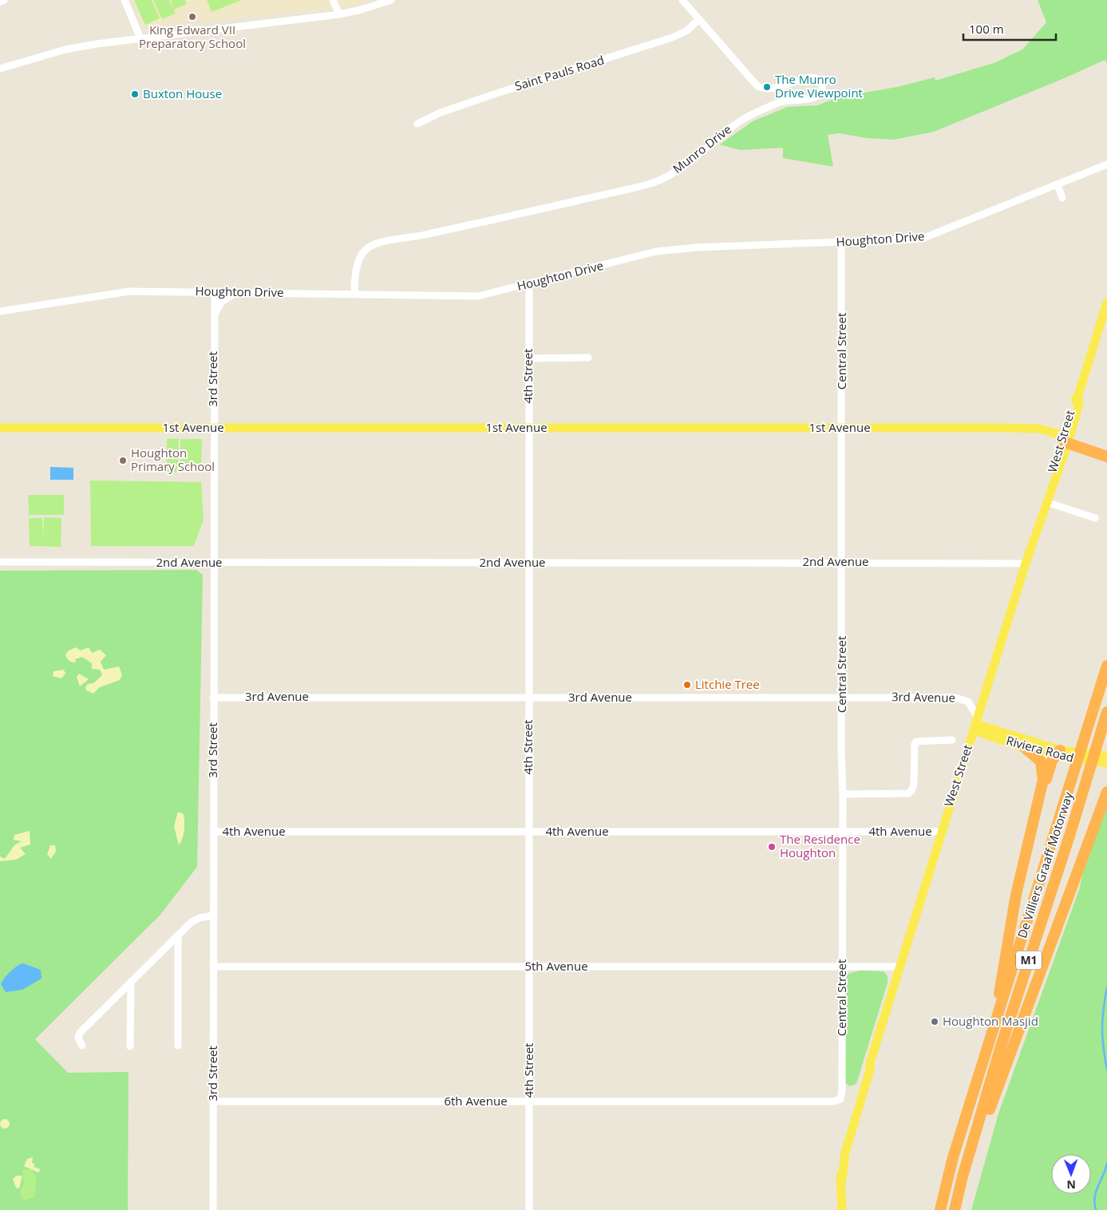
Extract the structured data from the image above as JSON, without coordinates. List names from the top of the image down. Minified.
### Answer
{"streets":{"highway":["De Villiers Graaff Motorway","M1"],"main road":["1st Avenue","West Street","Riviera Road"],"street":["Saint Pauls Road","Munro Drive","Houghton Drive","Central Street","4th Street","3rd Street","2nd Avenue","3rd Avenue","4th Avenue","5th Avenue","6th Avenue"]},"crossings":[["Saint Pauls Road","Munro Drive"],["Munro Drive","Houghton Drive"],["Houghton Drive","Central Street"],["Houghton Drive","4th Street"],["Houghton Drive","3rd Street"],["Central Street","1st Avenue"],["Central Street","2nd Avenue"],["Central Street","3rd Avenue"],["Central Street","4th Avenue"],["Central Street","5th Avenue"],["Central Street","6th Avenue"],["4th Street","1st Avenue"],["4th Street","2nd Avenue"],["4th Street","3rd Avenue"],["4th Street","4th Avenue"],["4th Street","5th Avenue"],["4th Street","6th Avenue"],["3rd Street","1st Avenue"],["3rd Street","2nd Avenue"],["3rd Street","3rd Avenue"],["3rd Street","4th Avenue"],["3rd Street","5th Avenue"],["3rd Street","6th Avenue"],["1st Avenue","West Street"],["West Street","2nd Avenue"],["West Street","3rd Avenue"],["West Street","Riviera Road"],["West Street","4th Avenue"],["West Street","5th Avenue"],["3rd Avenue","Riviera Road"]],"places":["King Edward VII Preparatory School","The Munro Drive Viewpoint","Buxton House","Houghton Primary School","Litchie Tree","The Residence Houghton","Houghton Masjid"],"scale_bar":"100 m","north":"bottom"}
